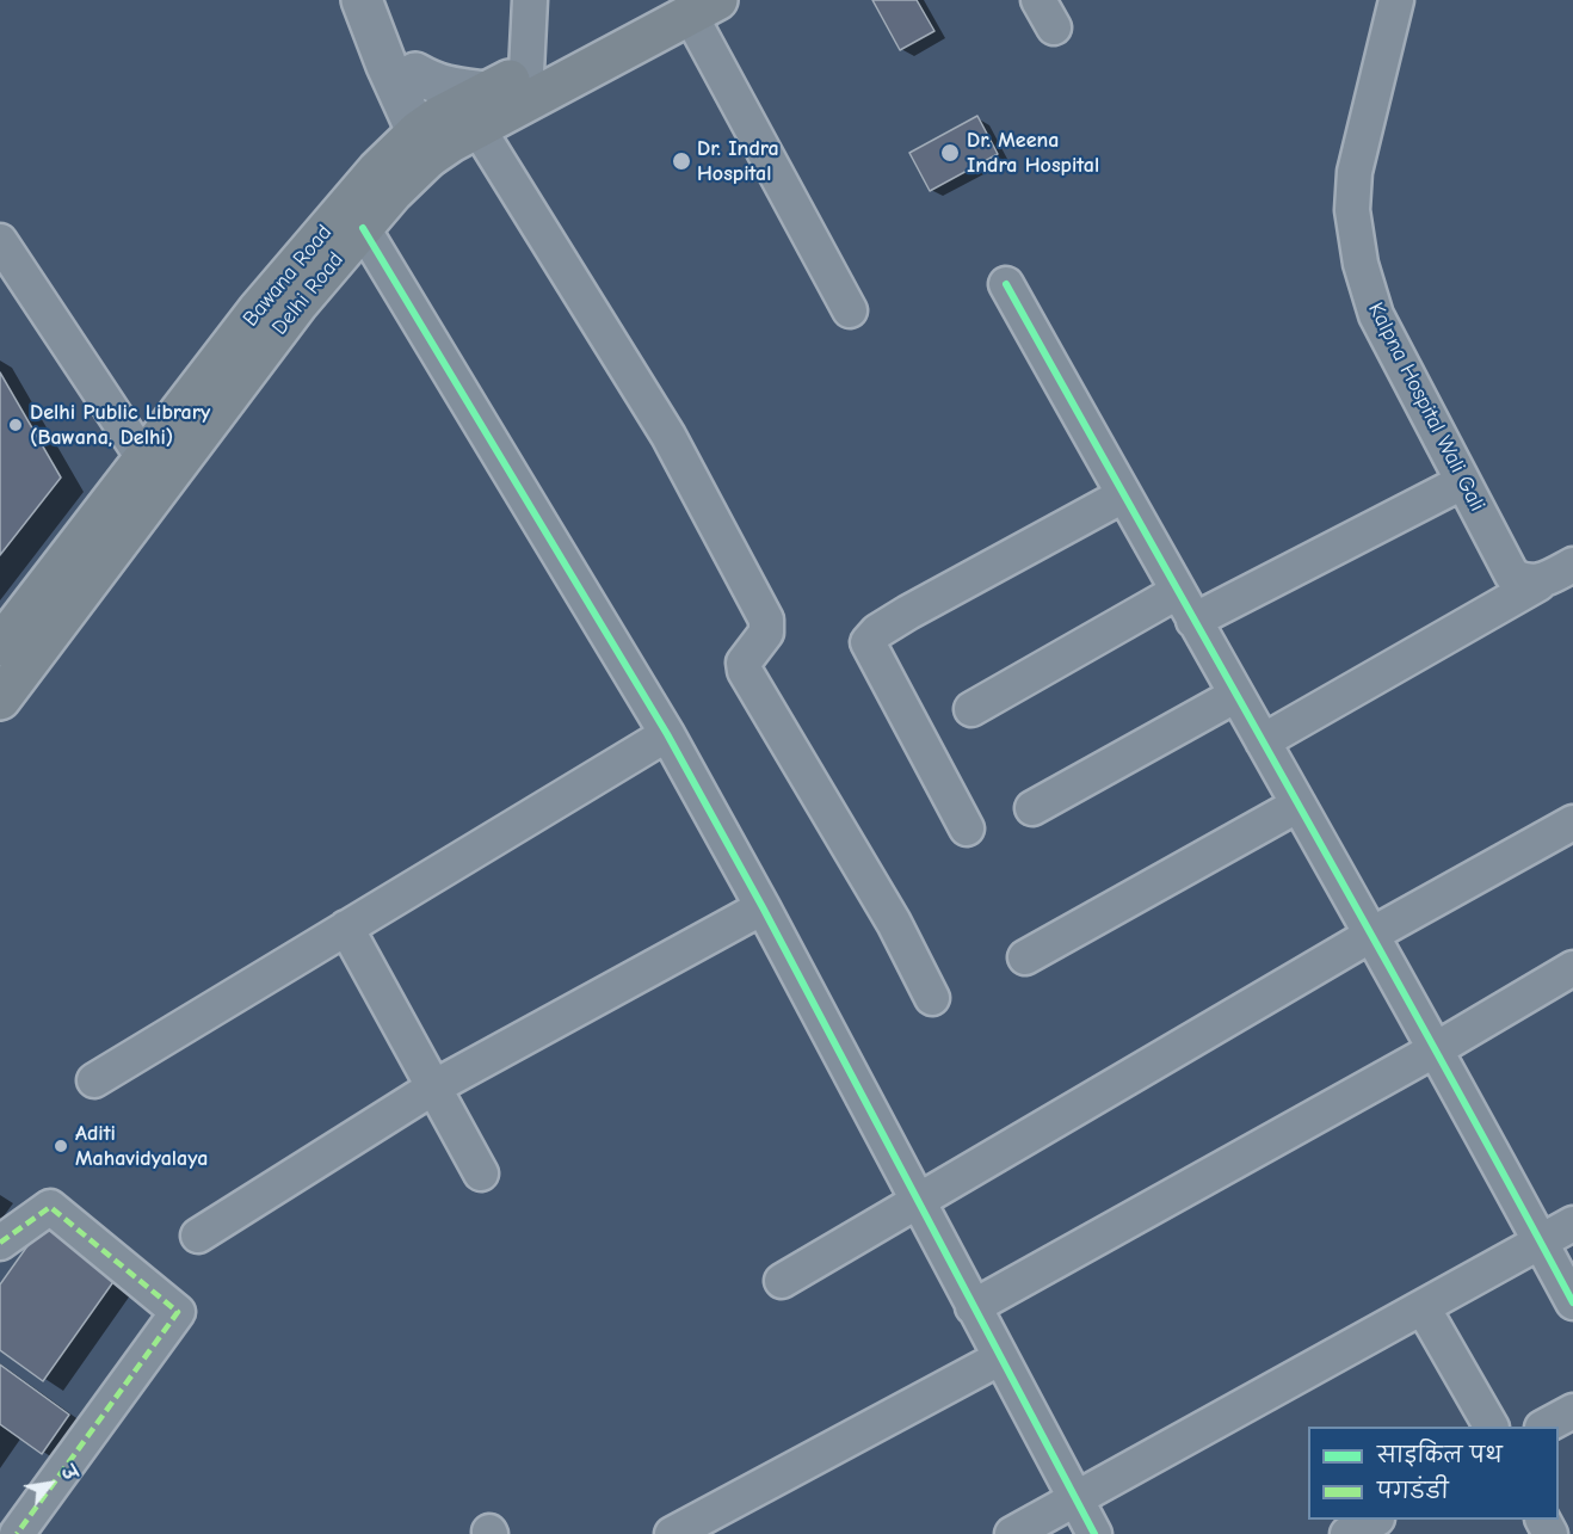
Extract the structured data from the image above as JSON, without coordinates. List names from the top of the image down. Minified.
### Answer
{"streets":{"main road":["Bawana Road"],"street":["Kalpna Hospital Wali Gali"]},"places":["Dr. Meena Indra Hospital","Dr. Indra Hospital","Delhi Public Library (Bawana, Delhi)","Aditi Mahavidyalaya"],"legend":["साइकिल पथ","पगडंडी"],"north":"top right"}
